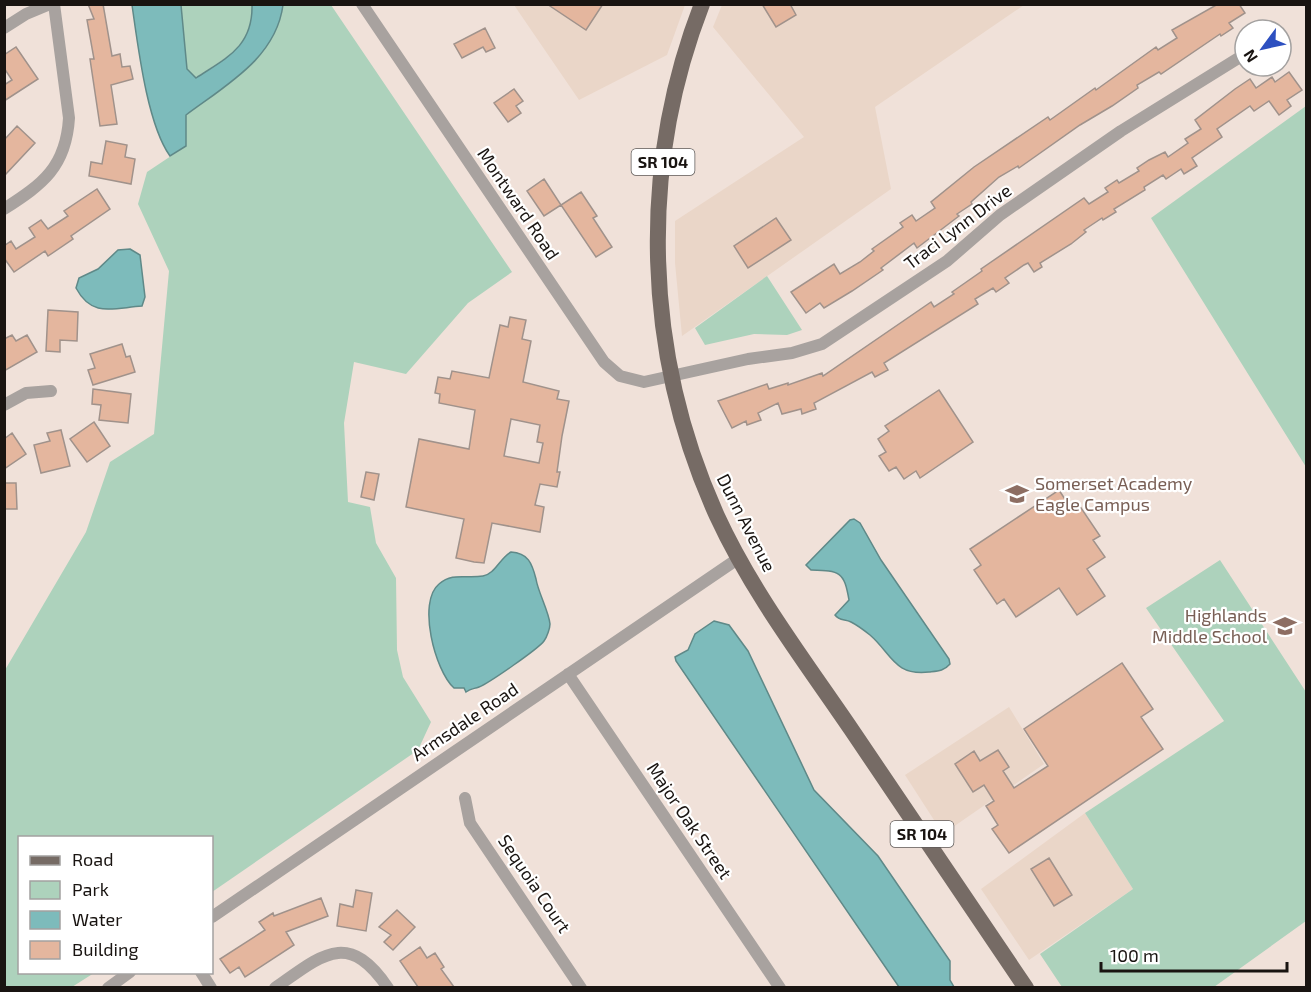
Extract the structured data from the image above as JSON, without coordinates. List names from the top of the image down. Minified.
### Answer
{"streets":{"main road":["SR 104","Dunn Avenue"],"street":["Montward Road","Traci Lynn Drive","Armsdale Road","Major Oak Street","Sequoia Court"]},"crossings":[["Montward Road","Traci Lynn Drive"],["Montward Road","Dunn Avenue"],["Traci Lynn Drive","Dunn Avenue"],["Dunn Avenue","Armsdale Road"],["Armsdale Road","Major Oak Street"]],"places":{"school or university":["Somerset Academy Eagle Campus","Highlands Middle School"]},"legend":["Road","Park","Water","Building"],"scale_bar":"100 m","north":"bottom left"}
